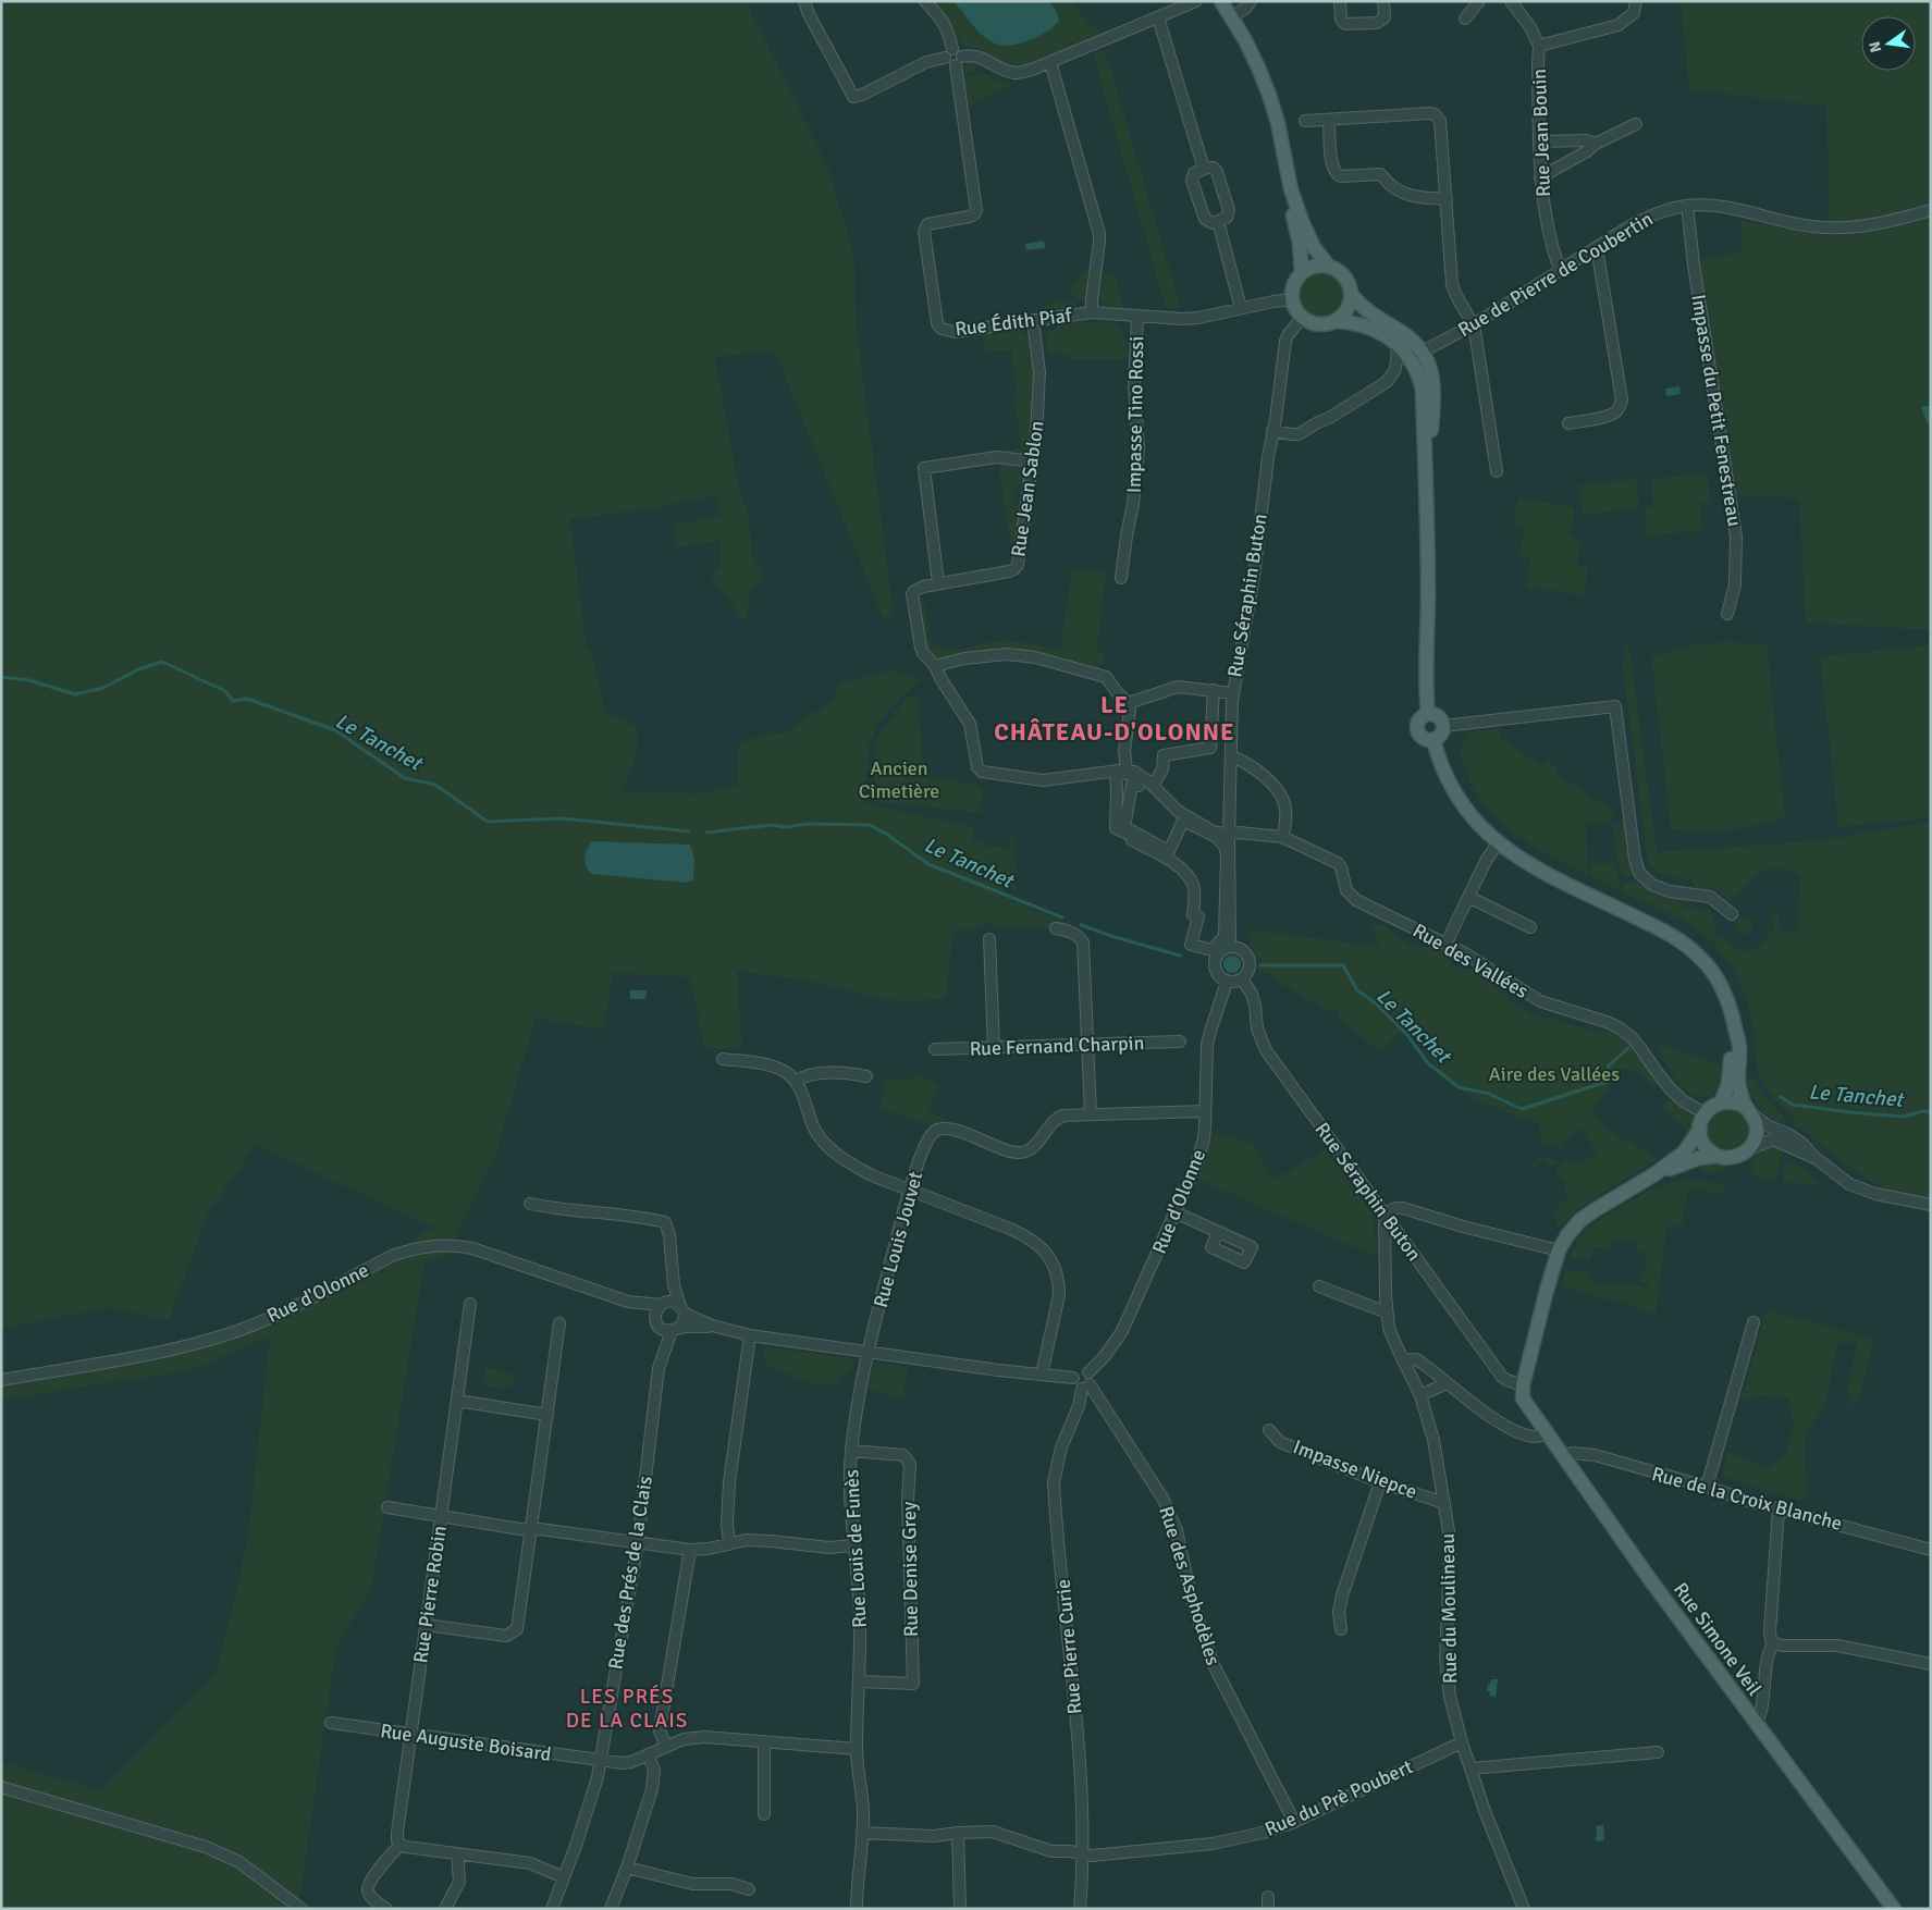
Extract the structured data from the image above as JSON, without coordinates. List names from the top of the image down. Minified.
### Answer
{"streets":{"main road":["Rue Simone Veil"],"street":["Rue Jean Bouin","Rue de Pierre de Coubertin","Rue Édith Piaf","Impasse du Petit Fenestreau","Impasse Tino Rossi","Rue Jean Sablon","Rue Séraphin Buton","Rue des Vallées","Rue Fernand Charpin","Rue d'Olonne","Rue Louis Jouvet","Impasse Niepce","Rue de la Croix Blanche","Rue Louis de Funès","Rue Denise Grey","Rue des Prés de la Clais","Rue des Asphodèles","Rue Pierre Robin","Rue du Moulineau","Rue Pierre Curie","Rue Auguste Boisard","Rue du Prè Poubert"]},"crossings":[["Rue Jean Bouin","Rue de Pierre de Coubertin"],["Rue de Pierre de Coubertin","Impasse du Petit Fenestreau"],["Rue Édith Piaf","Impasse Tino Rossi"],["Rue Édith Piaf","Rue Jean Sablon"],["Rue Édith Piaf","Rue Séraphin Buton"],["Rue Séraphin Buton","Rue des Vallées"],["Rue Séraphin Buton","Rue d'Olonne"],["Rue Séraphin Buton","Rue du Moulineau"],["Rue Séraphin Buton","Rue Simone Veil"],["Rue d'Olonne","Rue Louis Jouvet"],["Rue d'Olonne","Rue Louis de Funès"],["Rue d'Olonne","Rue des Prés de la Clais"],["Rue d'Olonne","Rue des Asphodèles"],["Rue d'Olonne","Rue Pierre Curie"],["Rue Louis Jouvet","Rue Louis de Funès"],["Impasse Niepce","Rue du Moulineau"],["Rue de la Croix Blanche","Rue Simone Veil"],["Rue Louis de Funès","Rue Denise Grey"],["Rue Louis de Funès","Rue Auguste Boisard"],["Rue Louis de Funès","Rue du Prè Poubert"],["Rue des Prés de la Clais","Rue Auguste Boisard"],["Rue des Asphodèles","Rue Pierre Curie"],["Rue des Asphodèles","Rue du Prè Poubert"],["Rue Pierre Robin","Rue Auguste Boisard"],["Rue du Moulineau","Rue du Prè Poubert"],["Rue Pierre Curie","Rue du Prè Poubert"]],"districts":["LE CHÂTEAU-D'OLONNE","LES PRÉS DE LA CLAIS"],"water":["Le Tanchet"],"parks":["Ancien Cimetière","Aire des Vallées"],"north":"left"}
